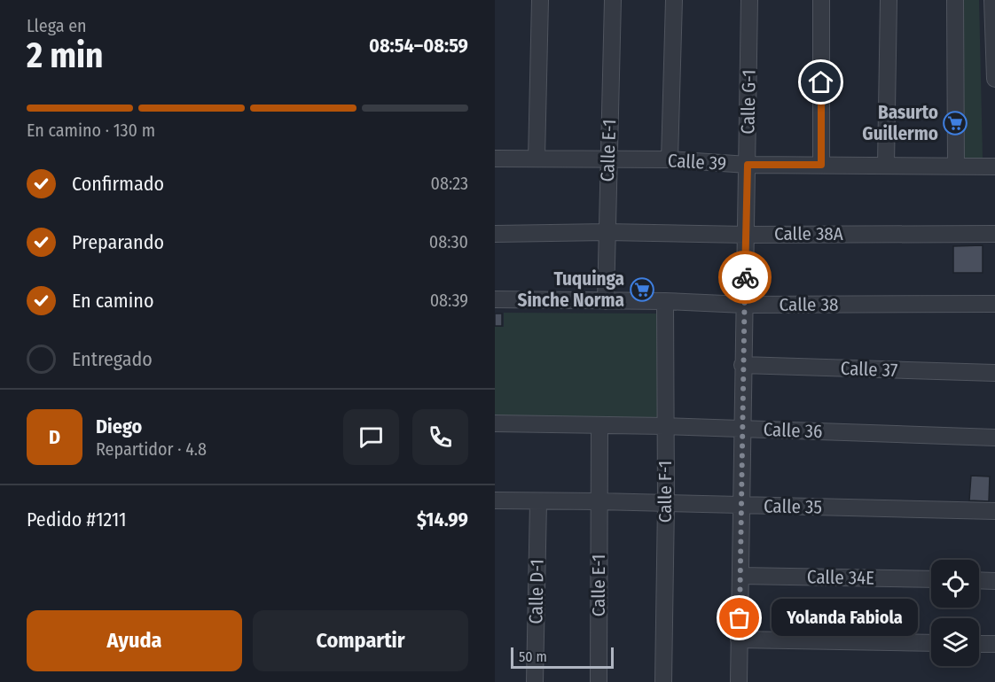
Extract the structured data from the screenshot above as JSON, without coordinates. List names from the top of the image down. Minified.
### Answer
{"streets":{"street":["Calle G-1","Calle E-1","Calle 39","Calle 38A","Calle 38","Calle 37","Calle 36","Calle F-1","Calle 35","Calle 34E","Calle D-1"]},"crossings":[["Calle G-1","Calle 39"],["Calle G-1","Calle 38A"],["Calle G-1","Calle 38"],["Calle G-1","Calle 37"],["Calle G-1","Calle 36"],["Calle G-1","Calle 35"],["Calle G-1","Calle 34E"],["Calle E-1","Calle 39"],["Calle E-1","Calle 38A"],["Calle E-1","Calle 38"],["Calle E-1","Calle 36"],["Calle E-1","Calle 35"],["Calle 38","Calle F-1"],["Calle 36","Calle F-1"],["Calle F-1","Calle 35"],["Calle 35","Calle D-1"]],"places":{"supermarket":["Basurto Guillermo","Tuquinga Sinche Norma"],"other":["Yolanda Fabiola"]},"scale_bar":"50 m","page":{"heading":["2 min","Llega en","08:54–08:59"],"panel":["Diego","Repartidor · 4.8","Pedido #1211","$14.99"],"bar":"En camino · 130 m","list":[["Confirmado","08:23"],["Preparando","08:30"],["En camino","08:39"],"Entregado"],"round":"D","bubble":"Yolanda Fabiola","buttons":["Ayuda","Compartir"],"scale":"50 m"}}
